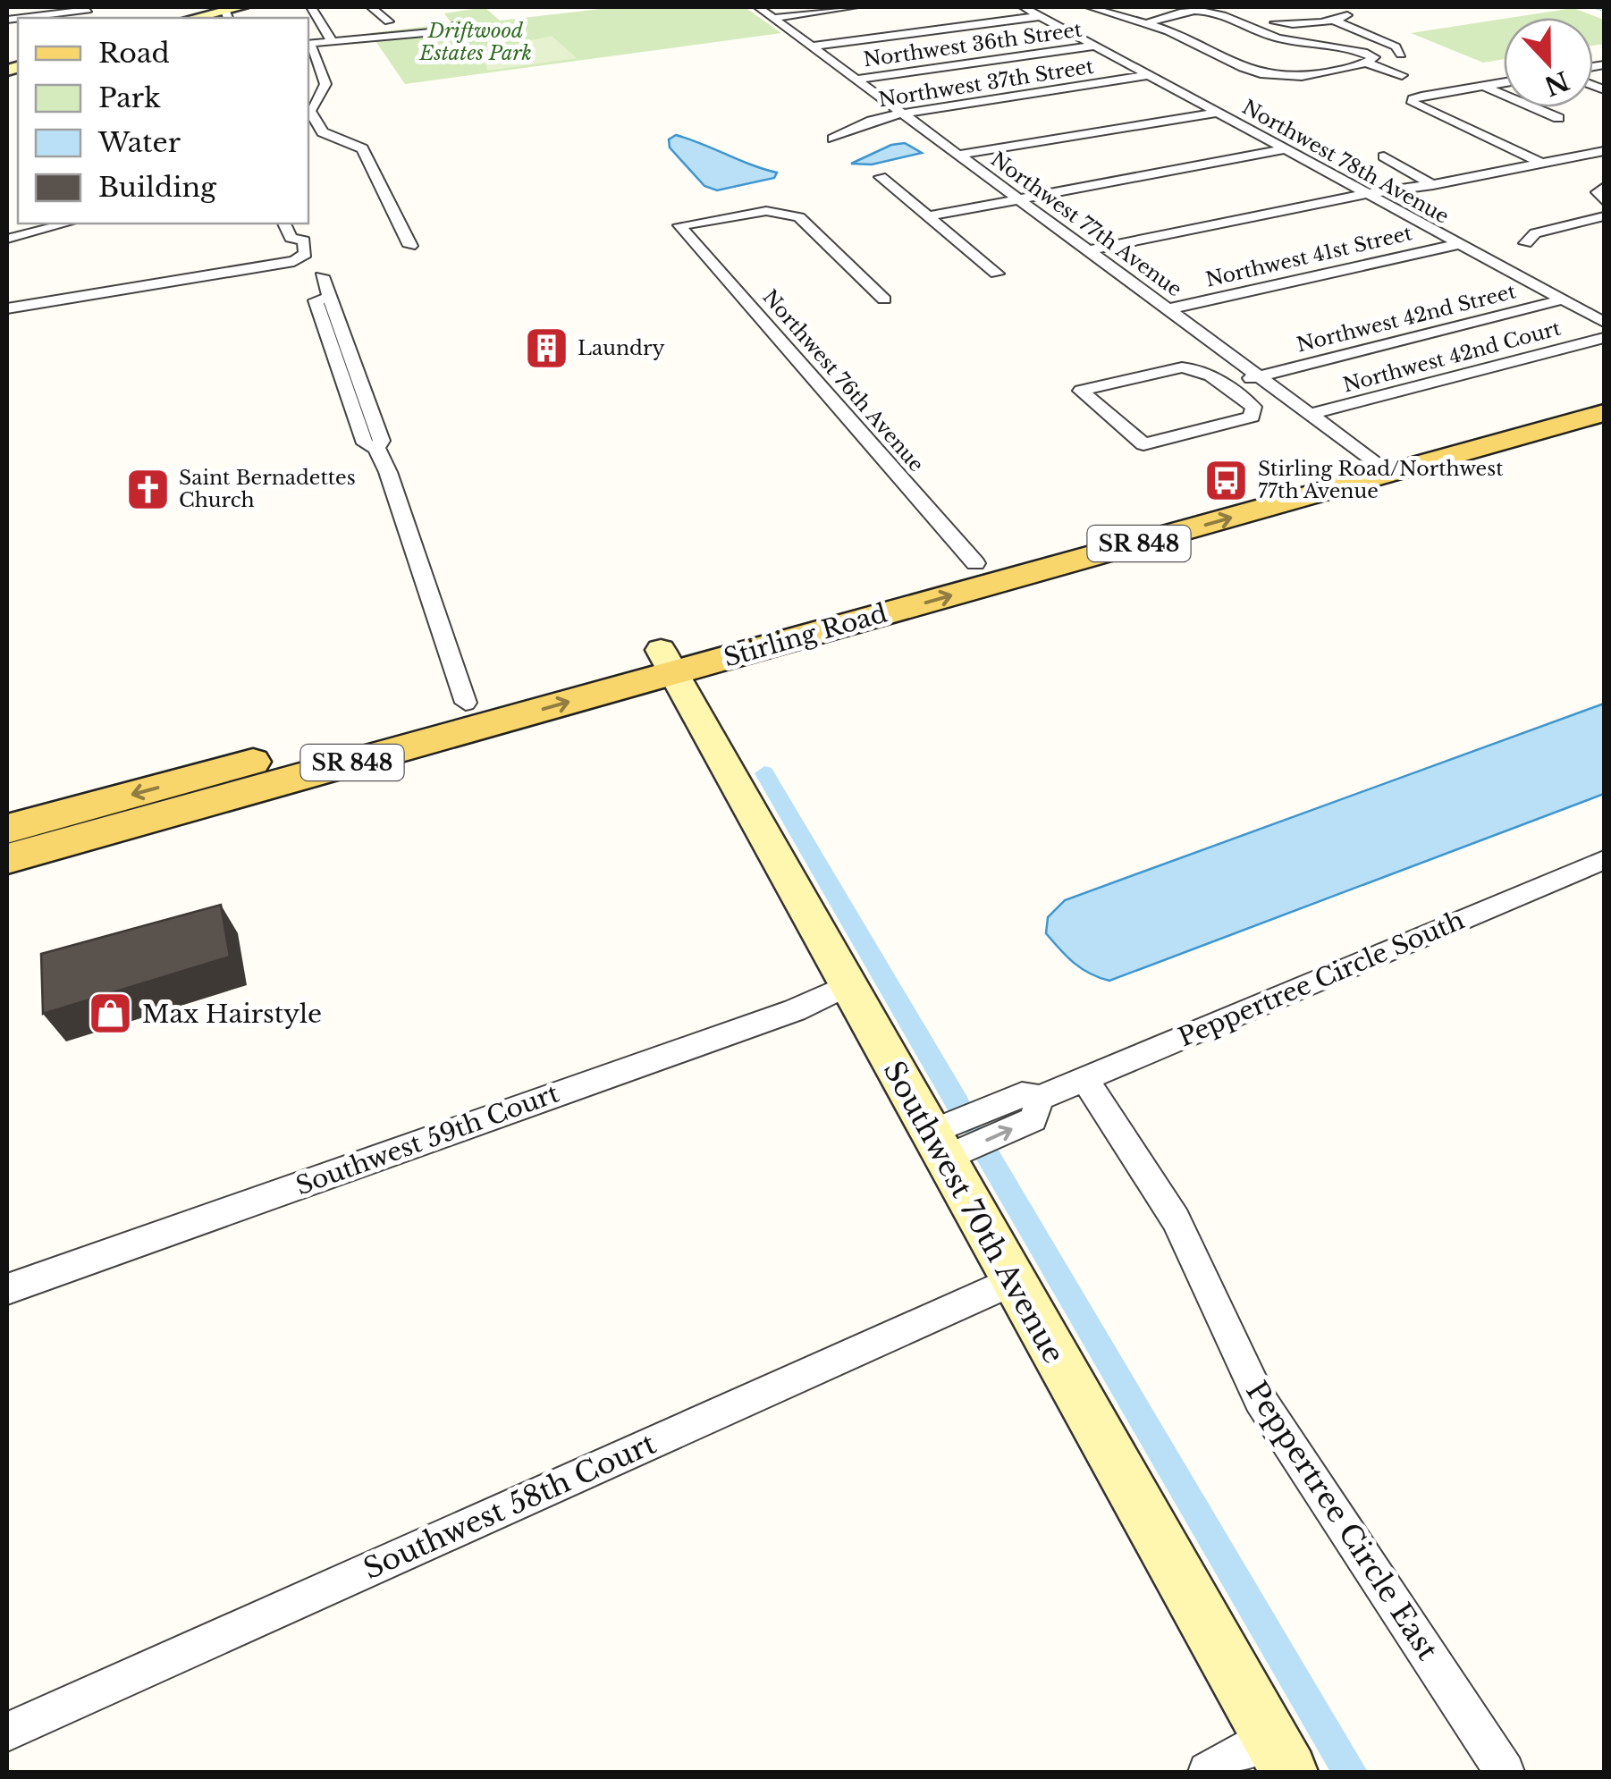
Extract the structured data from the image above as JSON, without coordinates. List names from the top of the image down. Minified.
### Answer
{"streets":{"main road":["SR 848","Stirling Road"],"street":["Northwest 36th Street","Northwest 37th Street","Northwest 78th Avenue","Northwest 77th Avenue","Northwest 41st Street","Northwest 42nd Street","Northwest 42nd Court","Northwest 76th Avenue","Peppertree Circle South","Southwest 59th Court","Southwest 70th Avenue","Southwest 58th Court","Peppertree Circle East"]},"crossings":[["Northwest 36th Street","Northwest 78th Avenue"],["Northwest 36th Street","Northwest 77th Avenue"],["Northwest 37th Street","Northwest 78th Avenue"],["Northwest 37th Street","Northwest 77th Avenue"],["Northwest 78th Avenue","Northwest 41st Street"],["Northwest 78th Avenue","Northwest 42nd Street"],["Northwest 78th Avenue","Northwest 42nd Court"],["Northwest 77th Avenue","Northwest 41st Street"],["Northwest 77th Avenue","Northwest 42nd Street"],["Northwest 77th Avenue","Northwest 42nd Court"],["Northwest 77th Avenue","Stirling Road"],["Northwest 76th Avenue","Stirling Road"],["Stirling Road","Southwest 70th Avenue"],["Peppertree Circle South","Southwest 70th Avenue"],["Peppertree Circle South","Peppertree Circle East"],["Southwest 59th Court","Southwest 70th Avenue"],["Southwest 70th Avenue","Southwest 58th Court"]],"parks":["Driftwood Estates Park"],"places":{"building":["Laundry"],"bus stop":["Stirling Road/Northwest 77th Avenue"],"church":["Saint Bernadettes Church"],"shop":["Max Hairstyle"]},"legend":["Road","Park","Water","Building"],"north":"bottom"}
